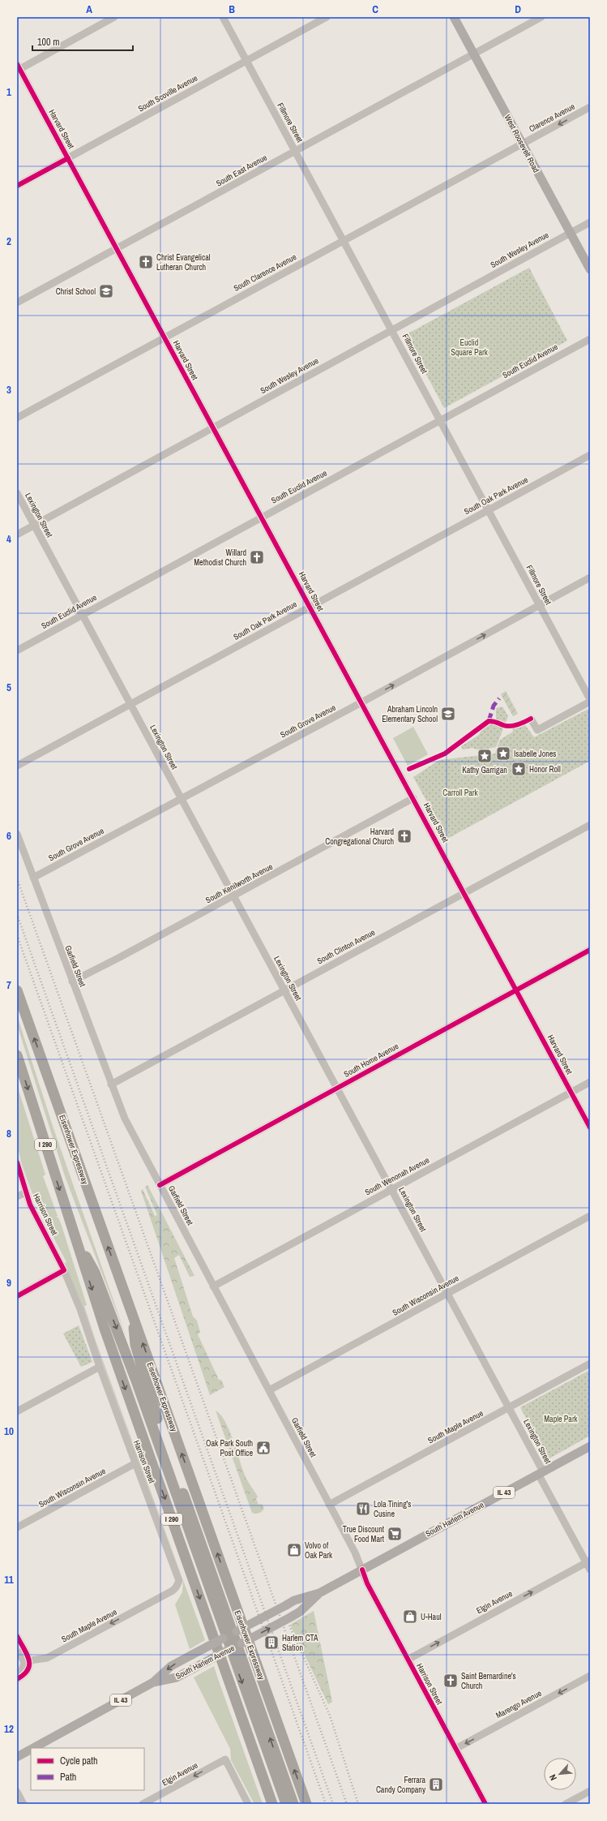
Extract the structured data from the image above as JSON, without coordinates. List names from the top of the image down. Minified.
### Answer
{"streets":{"highway":["I 290","Eisenhower Expressway"],"main road":["West Roosevelt Road","IL 43","South Harlem Avenue"],"street":["South Scoville Avenue","Clarence Avenue","Fillmore Street","Harvard Street","South East Avenue","South Wesley Avenue","South Clarence Avenue","South Euclid Avenue","South Oak Park Avenue","Lexington Street","South Grove Avenue","South Kenilworth Avenue","South Clinton Avenue","Garfield Street","South Home Avenue","South Wenonah Avenue","Harrison Street","South Wisconsin Avenue","South Maple Avenue","Elgin Avenue","Marengo Avenue"]},"crossings":[["South Scoville Avenue","Fillmore Street"],["South Scoville Avenue","Harvard Street"],["Clarence Avenue","West Roosevelt Road"],["Clarence Avenue","South Clarence Avenue"],["Fillmore Street","South East Avenue"],["Fillmore Street","South Wesley Avenue"],["Fillmore Street","South Clarence Avenue"],["Fillmore Street","South Euclid Avenue"],["Fillmore Street","South Oak Park Avenue"],["Fillmore Street","South Grove Avenue"],["Harvard Street","South East Avenue"],["Harvard Street","South Wesley Avenue"],["Harvard Street","South Clarence Avenue"],["Harvard Street","South Euclid Avenue"],["Harvard Street","South Oak Park Avenue"],["Harvard Street","South Grove Avenue"],["Harvard Street","South Kenilworth Avenue"],["Harvard Street","South Clinton Avenue"],["Harvard Street","South Home Avenue"],["Harvard Street","South Wenonah Avenue"],["West Roosevelt Road","South East Avenue"],["West Roosevelt Road","South Wesley Avenue"],["West Roosevelt Road","South Clarence Avenue"],["South Wesley Avenue","Lexington Street"],["South Euclid Avenue","Lexington Street"],["South Oak Park Avenue","Lexington Street"],["Lexington Street","South Grove Avenue"],["Lexington Street","South Kenilworth Avenue"],["Lexington Street","South Clinton Avenue"],["Lexington Street","South Home Avenue"],["Lexington Street","South Wenonah Avenue"],["Lexington Street","South Wisconsin Avenue"],["Lexington Street","South Maple Avenue"],["Lexington Street","South Harlem Avenue"],["Lexington Street","Elgin Avenue"],["South Grove Avenue","Garfield Street"],["South Kenilworth Avenue","Garfield Street"],["South Clinton Avenue","Garfield Street"],["Garfield Street","South Home Avenue"],["Garfield Street","South Wenonah Avenue"],["Garfield Street","Harrison Street"],["Garfield Street","South Wisconsin Avenue"],["Garfield Street","South Maple Avenue"],["Garfield Street","South Harlem Avenue"],["Harrison Street","South Wisconsin Avenue"],["Harrison Street","South Maple Avenue"],["Harrison Street","South Harlem Avenue"],["Harrison Street","Elgin Avenue"],["Harrison Street","Marengo Avenue"]],"one_way":["Clarence Avenue","South Maple Avenue","Marengo Avenue"],"parks":["Euclid Square Park","Carroll Park","Maple Park"],"places":{"church":["Christ Evangelical Lutheran Church","Willard Methodist Church","Harvard Congregational Church","Saint Bernardine's Church"],"school or university":["Christ School","Abraham Lincoln Elementary School"],"place":["Isabelle Jones","Kathy Garrigan","Honor Roll"],"public building":["Oak Park South Post Office"],"restaurant":["Lola Tining's Cusine"],"supermarket":["True Discount Food Mart"],"shop":["Volvo of Oak Park","U-Haul"],"building":["Harlem CTA Station","Ferrara Candy Company"]},"legend":["Cycle path","Path"],"scale_bar":"100 m","north":"bottom left","grid":{"columns":["A","B","C","D"],"rows":["1","2","3","4","5","6","7","8","9","10","11","12"]}}
